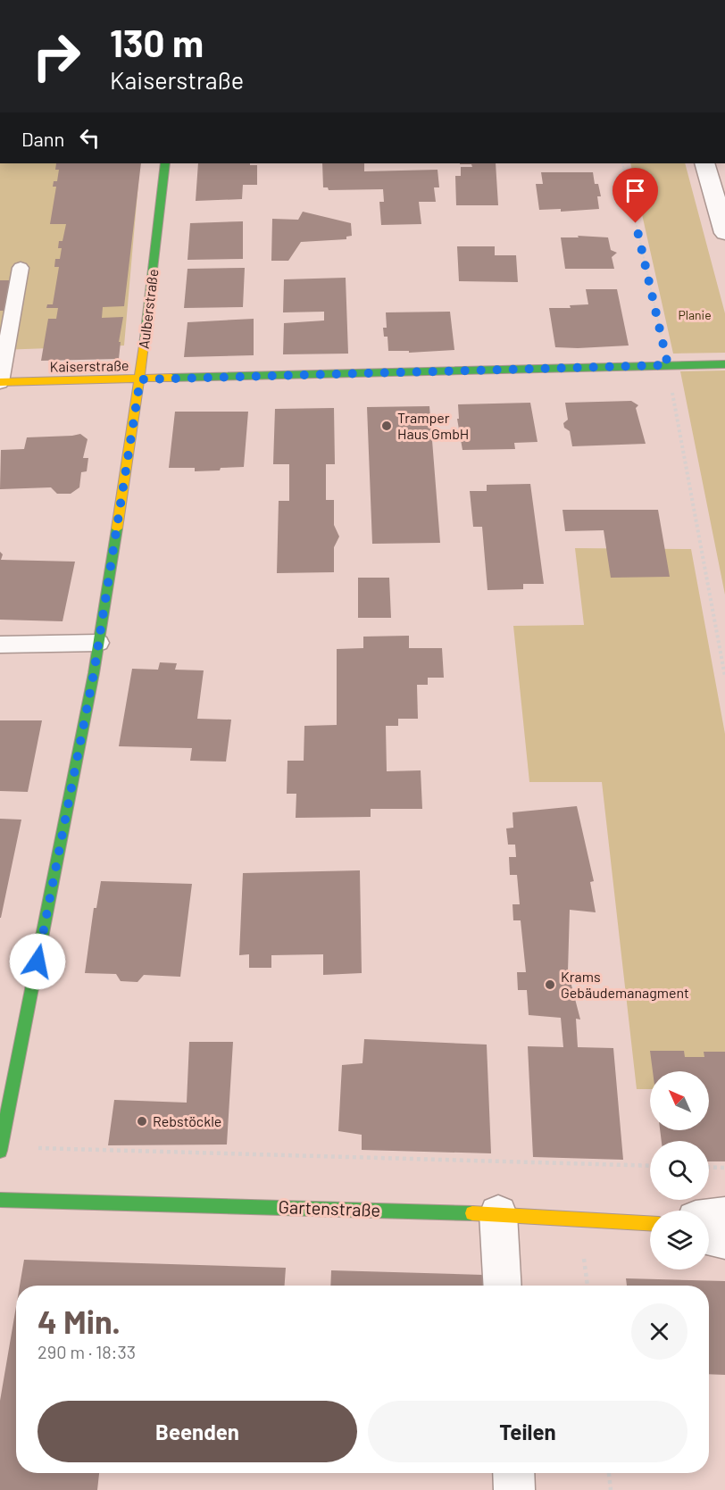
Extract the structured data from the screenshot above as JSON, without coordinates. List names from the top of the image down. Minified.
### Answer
{"streets":{"street":["Aulberstraße","Kaiserstraße","Gartenstraße"]},"crossings":[["Aulberstraße","Kaiserstraße"]],"parks":["Planie"],"places":["Tramper Haus GmbH","Krams Gebäudemanagment","Rebstöckle"],"north":"top left","page":{"turn":["130 m","Kaiserstraße"],"then":"Dann","heading":["4 Min.","290 m · 18:33"],"buttons":["Beenden","Teilen"]}}
